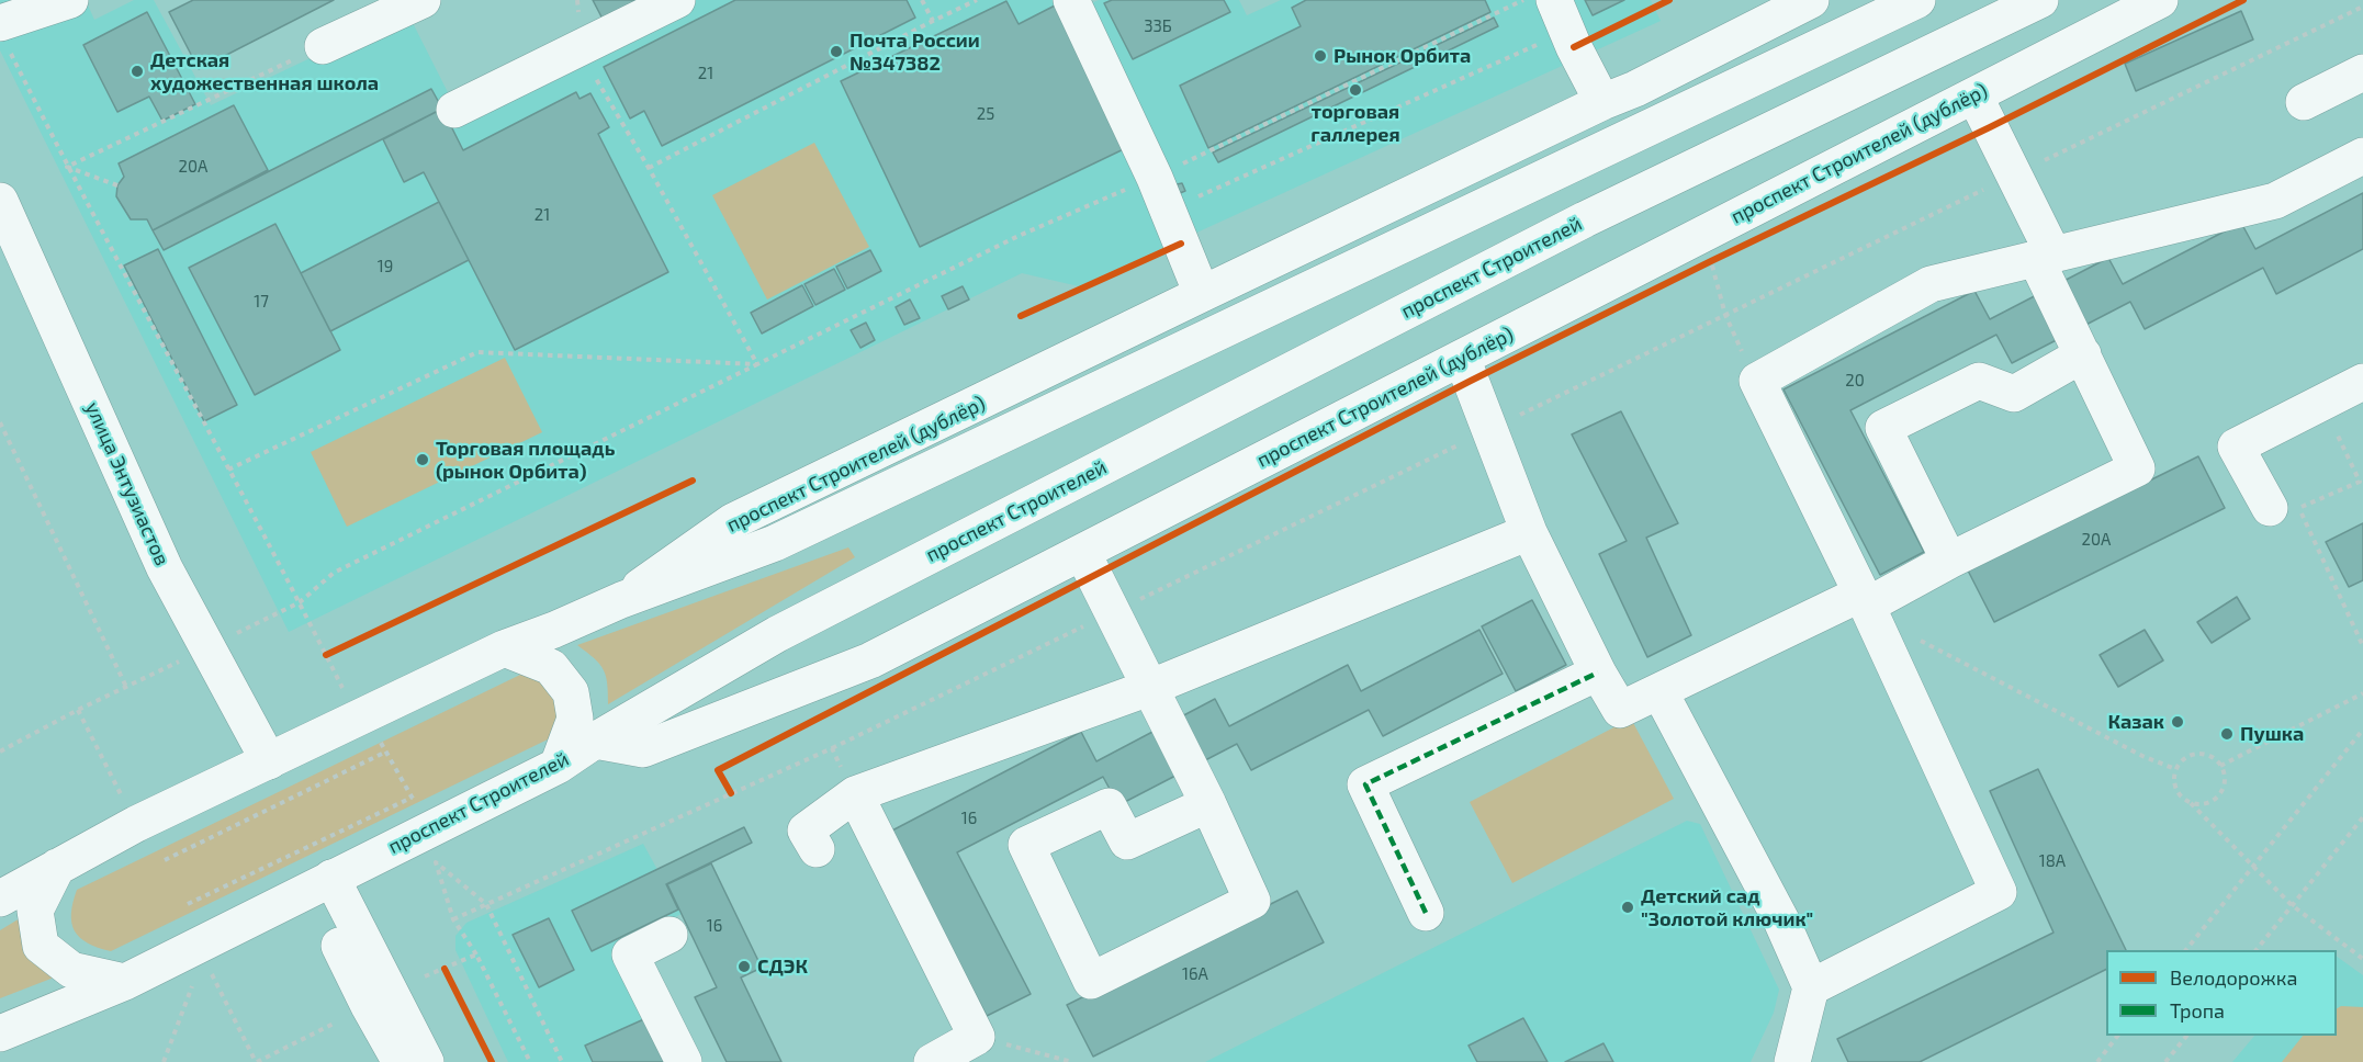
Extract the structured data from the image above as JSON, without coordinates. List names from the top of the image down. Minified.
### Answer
{"streets":{"street":["проспект Строителей (дублёр)","проспект Строителей","улица Энтузиастов"]},"crossings":[["проспект Строителей (дублёр)","проспект Строителей"]],"places":["Почта России №347382","Рынок Орбита","Детская художественная школа","торговая галлерея","Торговая площадь (рынок Орбита)","Казак","Пушка","Детский сад \"Золотой ключик\"","СДЭК"],"house_numbers":["33Б","21","25","20А","21","19","17","20","20А","16","18А","16","16А"],"legend":["Велодорожка","Тропа"]}
